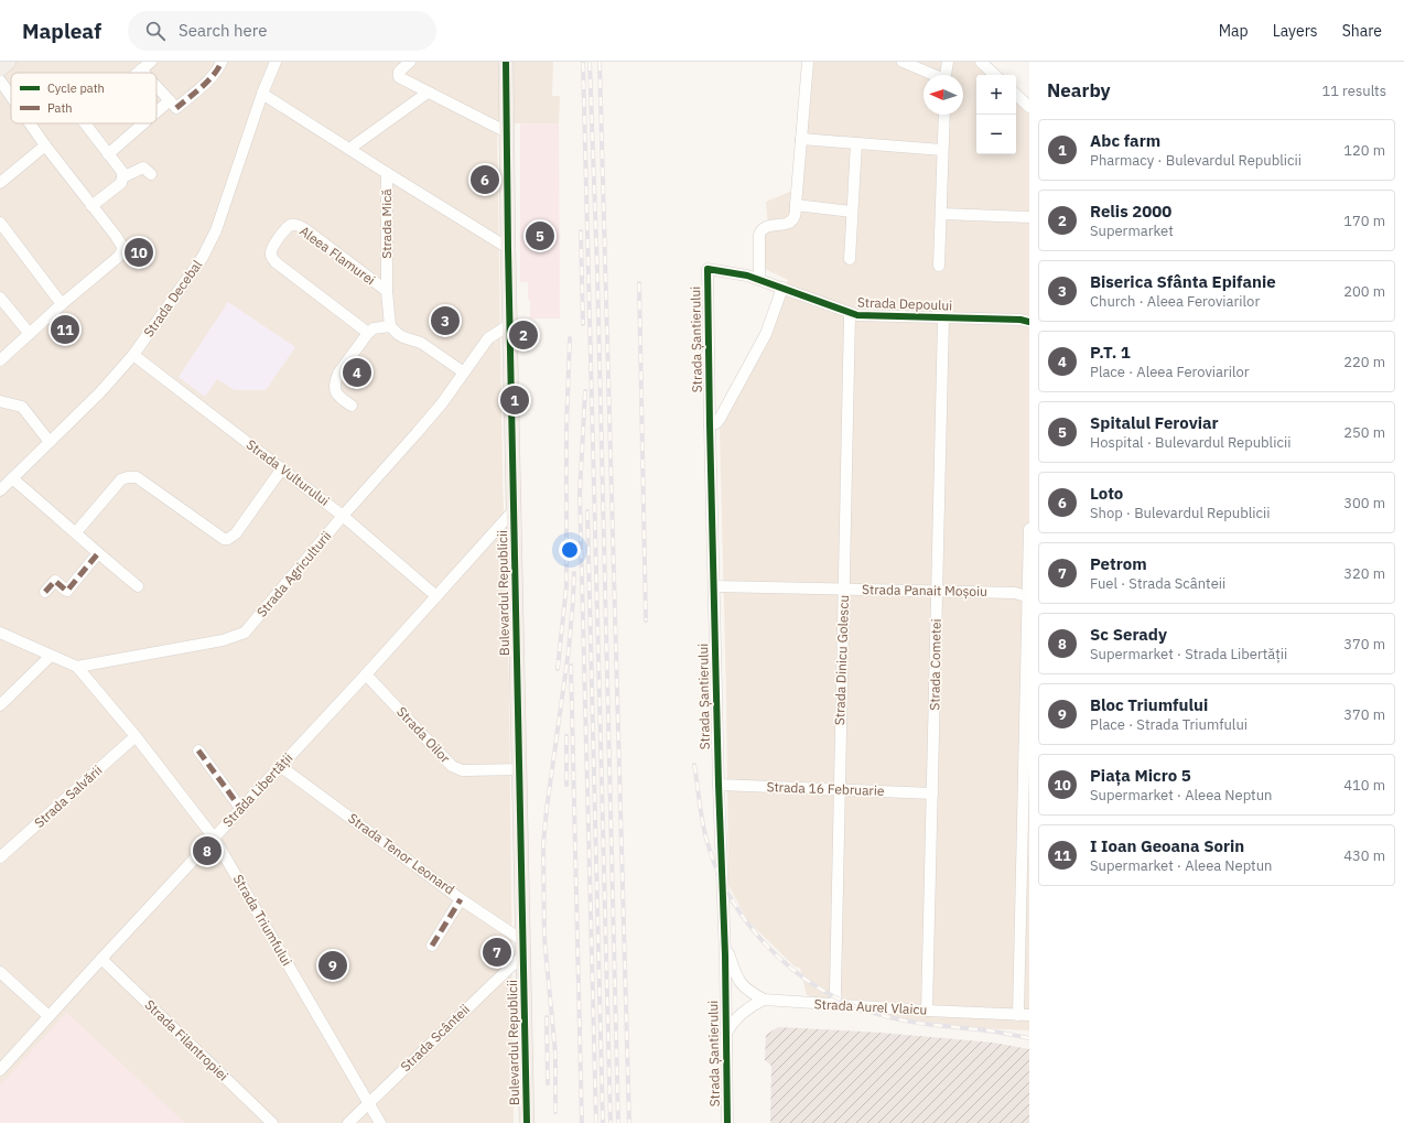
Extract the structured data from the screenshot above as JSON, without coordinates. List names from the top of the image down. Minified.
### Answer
{"streets":{"main road":["Bulevardul Republicii"],"street":["Strada Mică","Aleea Flamurei","Strada Decebal","Strada Depoului","Strada Șantierului","Strada Vulturului","Strada Agriculturii","Strada Panait Moșoiu","Strada Dinicu Golescu","Strada Cometei","Strada Oilor","Strada 16 Februarie","Strada Libertății","Strada Salvării","Strada Tenor Leonard","Strada Triumfului","Strada Aurel Vlaicu","Strada Scânteii","Strada Filantropiei"]},"crossings":[["Strada Mică","Aleea Flamurei"],["Strada Mică","Strada Decebal"],["Strada Mică","Bulevardul Republicii"],["Strada Decebal","Strada Vulturului"],["Strada Depoului","Strada Șantierului"],["Strada Depoului","Strada Dinicu Golescu"],["Strada Depoului","Strada Cometei"],["Strada Șantierului","Strada Panait Moșoiu"],["Strada Șantierului","Strada 16 Februarie"],["Strada Vulturului","Strada Agriculturii"],["Strada Vulturului","Strada Libertății"],["Strada Agriculturii","Bulevardul Republicii"],["Strada Agriculturii","Strada Triumfului"],["Strada Panait Moșoiu","Strada Dinicu Golescu"],["Strada Panait Moșoiu","Strada Cometei"],["Bulevardul Republicii","Strada Oilor"],["Bulevardul Republicii","Strada Libertății"],["Bulevardul Republicii","Strada Tenor Leonard"],["Bulevardul Republicii","Strada Scânteii"],["Strada Dinicu Golescu","Strada 16 Februarie"],["Strada Dinicu Golescu","Strada Aurel Vlaicu"],["Strada Cometei","Strada 16 Februarie"],["Strada Cometei","Strada Aurel Vlaicu"],["Strada Oilor","Strada Libertății"],["Strada Libertății","Strada Tenor Leonard"],["Strada Libertății","Strada Triumfului"],["Strada Libertății","Strada Filantropiei"],["Strada Salvării","Strada Triumfului"],["Strada Tenor Leonard","Strada Scânteii"],["Strada Triumfului","Strada Scânteii"]],"legend":["Cycle path","Path"],"north":"left","page":{"header":"Mapleaf","search":"Search here","nav":["Map","Layers","Share"],"heading":["Nearby","11 results"],"map_buttons":["+","−"],"list":[{"mark":"1","name":"Abc farm","note":"Pharmacy · Bulevardul Republicii","value":"120 m"},{"mark":"2","name":"Relis 2000","note":"Supermarket","value":"170 m"},{"mark":"3","name":"Biserica Sfânta Epifanie","note":"Church · Aleea Feroviarilor","value":"200 m"},{"mark":"4","name":"P.T. 1","note":"Place · Aleea Feroviarilor","value":"220 m"},{"mark":"5","name":"Spitalul Feroviar","note":"Hospital · Bulevardul Republicii","value":"250 m"},{"mark":"6","name":"Loto","note":"Shop · Bulevardul Republicii","value":"300 m"},{"mark":"7","name":"Petrom","note":"Fuel · Strada Scânteii","value":"320 m"},{"mark":"8","name":"Sc Serady","note":"Supermarket · Strada Libertății","value":"370 m"},{"mark":"9","name":"Bloc Triumfului","note":"Place · Strada Triumfului","value":"370 m"},{"mark":"10","name":"Piața Micro 5","note":"Supermarket · Aleea Neptun","value":"410 m"},{"mark":"11","name":"I Ioan Geoana Sorin","note":"Supermarket · Aleea Neptun","value":"430 m"}],"pins":["6","5","10","3","11","2","4","1","8","7","9"]}}
